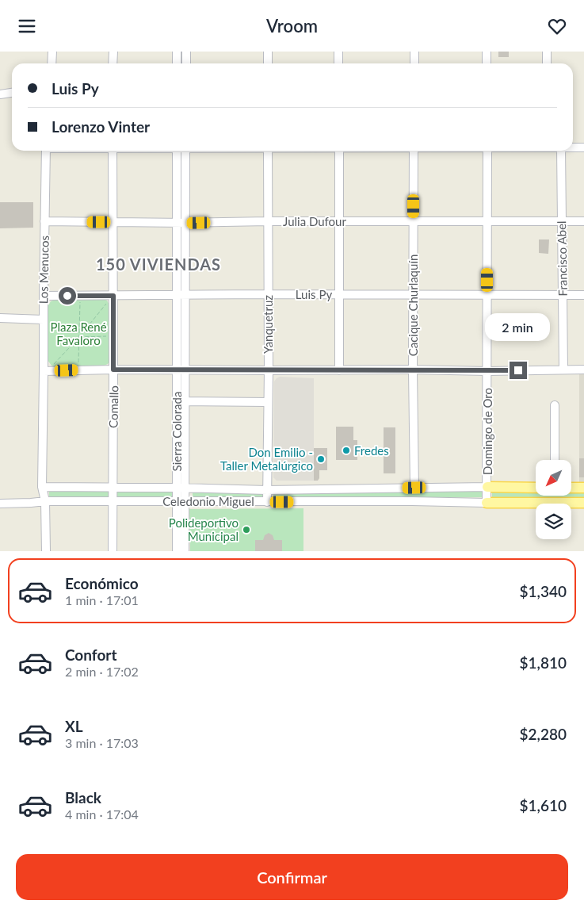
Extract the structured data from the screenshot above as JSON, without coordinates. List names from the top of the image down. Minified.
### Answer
{"streets":{"main road":["Celedonio Miguel"],"street":["Julia Dufour","Francisco Abel","Los Menucos","Luis Py","Cacique Churlaquín","Yanquetruz","Comallo","Sierra Colorada","Domingo de Oro"]},"crossings":[["Julia Dufour","Francisco Abel"],["Julia Dufour","Los Menucos"],["Julia Dufour","Cacique Churlaquín"],["Julia Dufour","Yanquetruz"],["Julia Dufour","Comallo"],["Julia Dufour","Sierra Colorada"],["Julia Dufour","Domingo de Oro"],["Francisco Abel","Luis Py"],["Los Menucos","Luis Py"],["Los Menucos","Celedonio Miguel"],["Luis Py","Cacique Churlaquín"],["Luis Py","Yanquetruz"],["Luis Py","Comallo"],["Luis Py","Sierra Colorada"],["Luis Py","Domingo de Oro"],["Cacique Churlaquín","Celedonio Miguel"],["Yanquetruz","Celedonio Miguel"],["Comallo","Celedonio Miguel"],["Sierra Colorada","Celedonio Miguel"],["Domingo de Oro","Celedonio Miguel"]],"districts":["150 VIVIENDAS"],"parks":["Plaza René Favaloro"],"places":["Fredes","Don Emilio - Taller Metalúrgico","Polideportivo Municipal"],"north":"bottom left","page":{"header":"Vroom","banner":["Luis Py","Lorenzo Vinter"],"bubble":"2 min","list":[{"name":"Económico","note":"1 min · 17:01","value":"$1,340"},{"name":"Confort","note":"2 min · 17:02","value":"$1,810"},{"name":"XL","note":"3 min · 17:03","value":"$2,280"},{"name":"Black","note":"4 min · 17:04","value":"$1,610"}],"buttons":"Confirmar"}}
